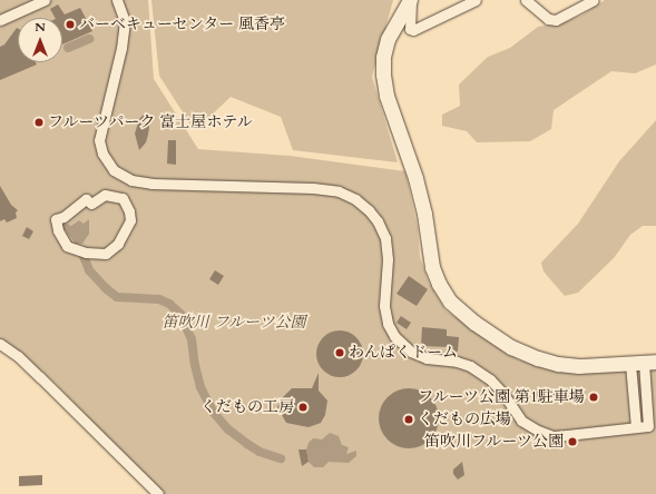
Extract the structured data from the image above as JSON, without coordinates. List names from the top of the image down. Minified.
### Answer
{"parks":["笛吹川 フルーツ公園"],"places":["バーベキューセンター 風香亭","フルーツパーク 富士屋ホテル","わんぱくドーム","フルーツ公園 第1駐車場","くだもの工房","くだもの広場","笛吹川フルーツ公園"],"north":"top"}
